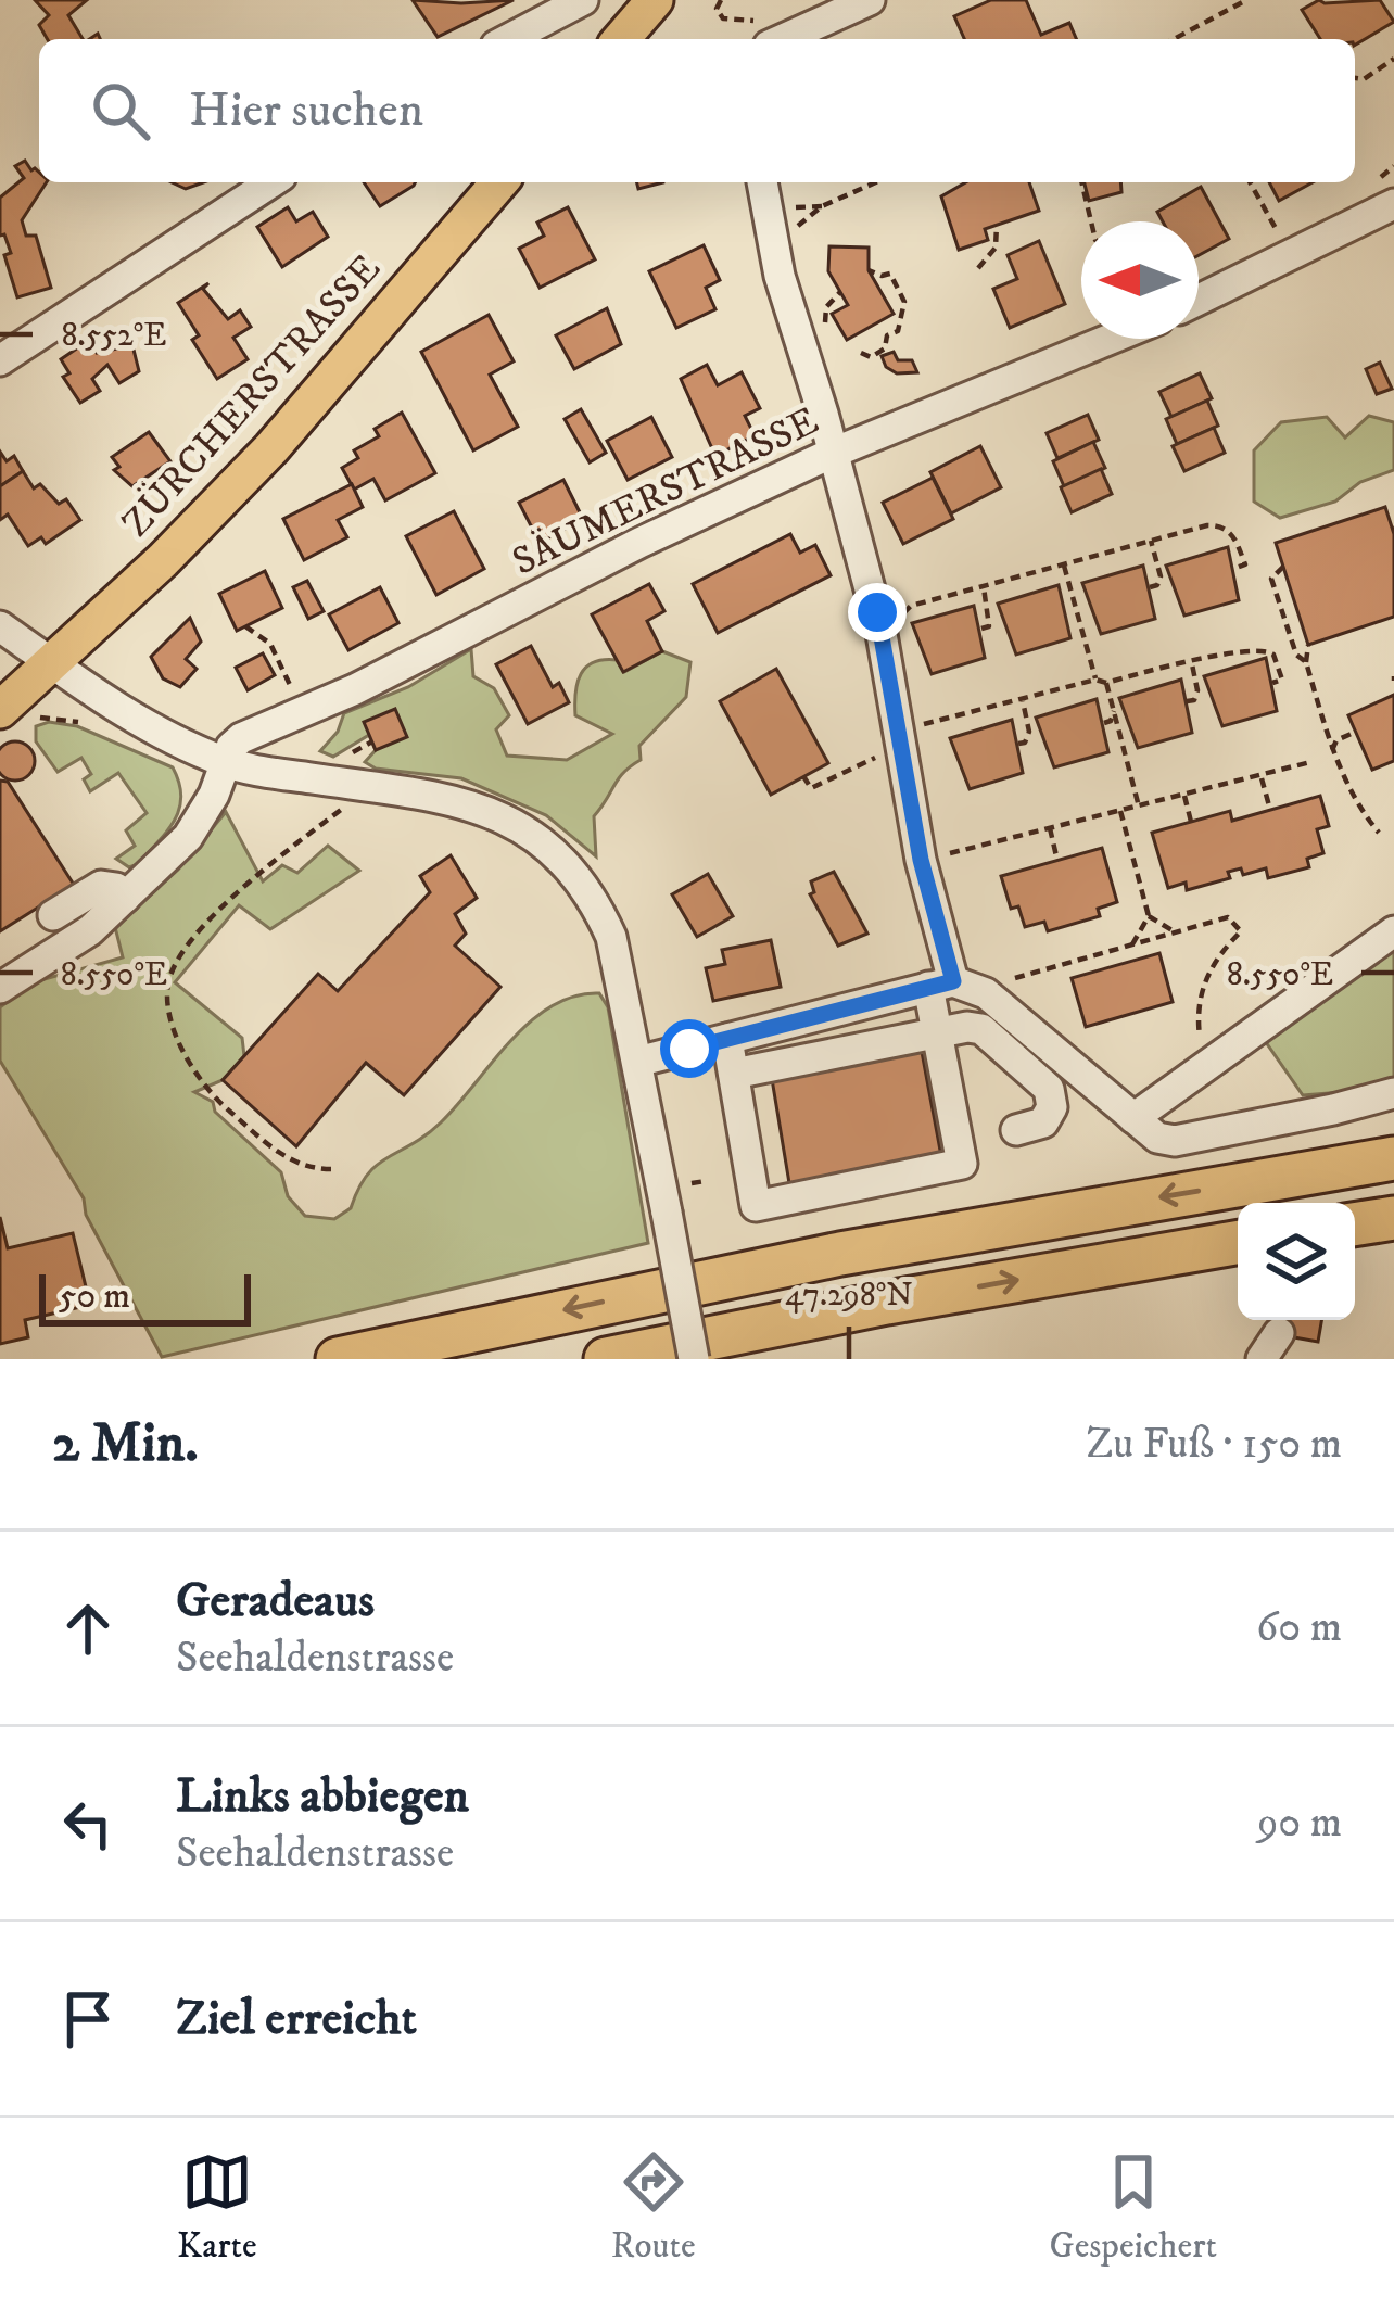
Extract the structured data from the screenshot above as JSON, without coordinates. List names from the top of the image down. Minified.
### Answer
{"streets":{"main road":["ZÜRCHERSTRASSE"],"street":["SÄUMERSTRASSE"]},"scale_bar":"50 m","north":"left","page":{"search":"Hier suchen","scale":"50 m","heading":["2 Min.","Zu Fuß · 150 m"],"list":[["Geradeaus","Seehaldenstrasse","60 m"],["Links abbiegen","Seehaldenstrasse","90 m"],"Ziel erreicht"],"nav":["Karte","Route","Gespeichert"]},"coordinates":["8.552°E","8.550°E","47.298°N"]}
